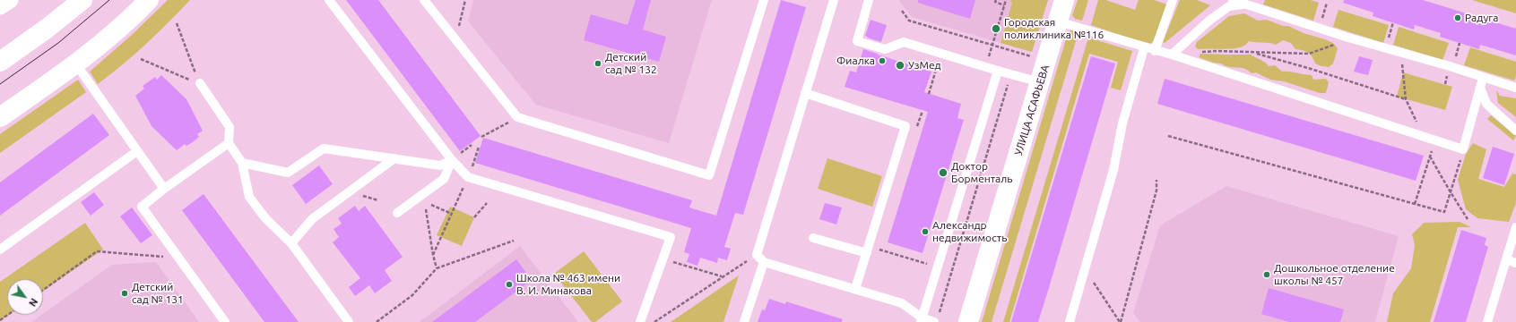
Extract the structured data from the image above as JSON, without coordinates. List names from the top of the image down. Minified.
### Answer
{"streets":{"street":["УЛИЦА АСАФЬЕВА"]},"places":["Радуга","Городская поликлиника №116","Фиалка","Детский сад № 132","УзМед","Доктор Борменталь","Александр недвижимость","Дошкольное отделение школы № 457","Школа № 463 имени В. И. Минакова","Детский сад № 131"],"north":"bottom right"}
